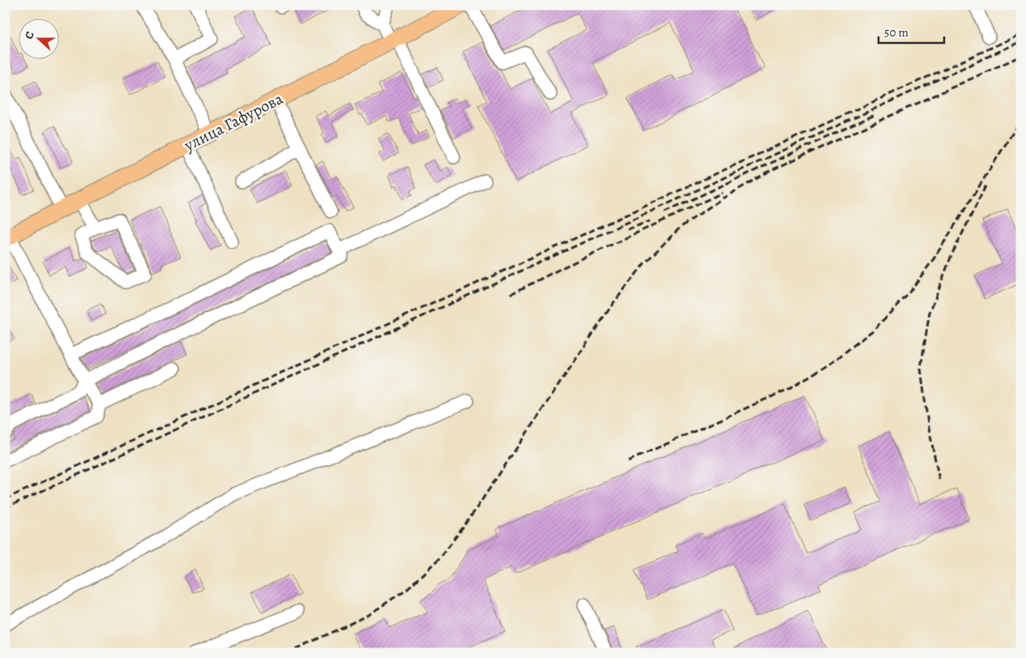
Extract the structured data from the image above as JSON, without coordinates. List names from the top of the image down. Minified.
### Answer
{"streets":{"main road":["улица Гафурова"]},"scale_bar":"50 m","north":"left"}
